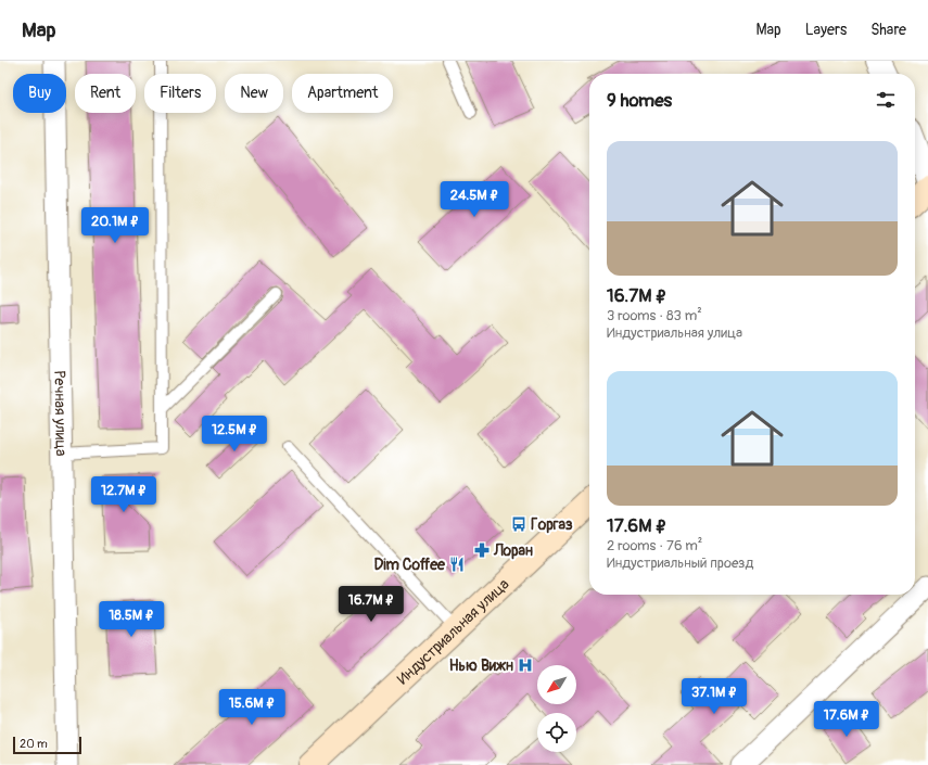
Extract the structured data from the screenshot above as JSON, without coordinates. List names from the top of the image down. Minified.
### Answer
{"streets":{"main road":["Индустриальная улица"],"street":["Речная улица"]},"places":{"bus stop":["Горгаз"],"pharmacy":["Лоран"],"restaurant":["Dim Coffee"],"hospital":["Нью Вижн"]},"scale_bar":"20 m","north":"bottom left","page":{"header":"Map","nav":["Map","Layers","Share"],"chip":["Buy","Rent","Filters","New","Apartment"],"heading":"9 homes","list":[{"name":"16.7M ₽","note":"3 rooms · 83 m² · Индустриальная улица"},{"name":"17.6M ₽","note":"2 rooms · 76 m² · Индустриальный проезд"}],"price":["24.5M ₽","20.1M ₽","12.5M ₽","12.7M ₽","16.7M ₽","18.5M ₽","37.1M ₽","15.6M ₽","17.6M ₽"],"scale":"20 m"}}
